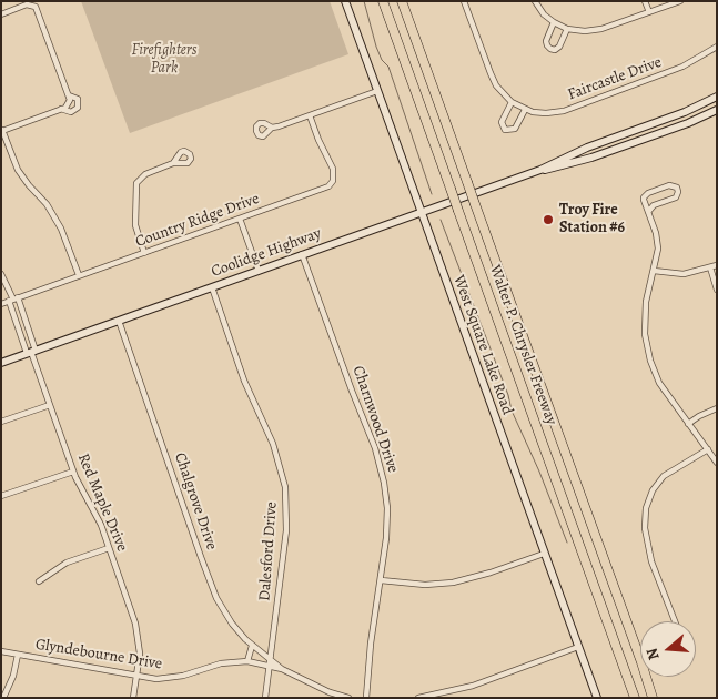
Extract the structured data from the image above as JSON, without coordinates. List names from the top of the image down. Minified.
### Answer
{"streets":{"highway":["Walter P. Chrysler Freeway"],"main road":["Coolidge Highway","West Square Lake Road"],"street":["Faircastle Drive","Country Ridge Drive","Charnwood Drive","Chalgrove Drive","Red Maple Drive","Dalesford Drive","Glyndebourne Drive"]},"crossings":[["Coolidge Highway","West Square Lake Road"],["Coolidge Highway","Charnwood Drive"],["Coolidge Highway","Chalgrove Drive"],["Coolidge Highway","Red Maple Drive"],["Coolidge Highway","Dalesford Drive"],["Chalgrove Drive","Dalesford Drive"],["Chalgrove Drive","Glyndebourne Drive"],["Red Maple Drive","Glyndebourne Drive"],["Dalesford Drive","Glyndebourne Drive"]],"parks":["Firefighters Park"],"places":["Troy Fire Station #6"],"north":"left"}
